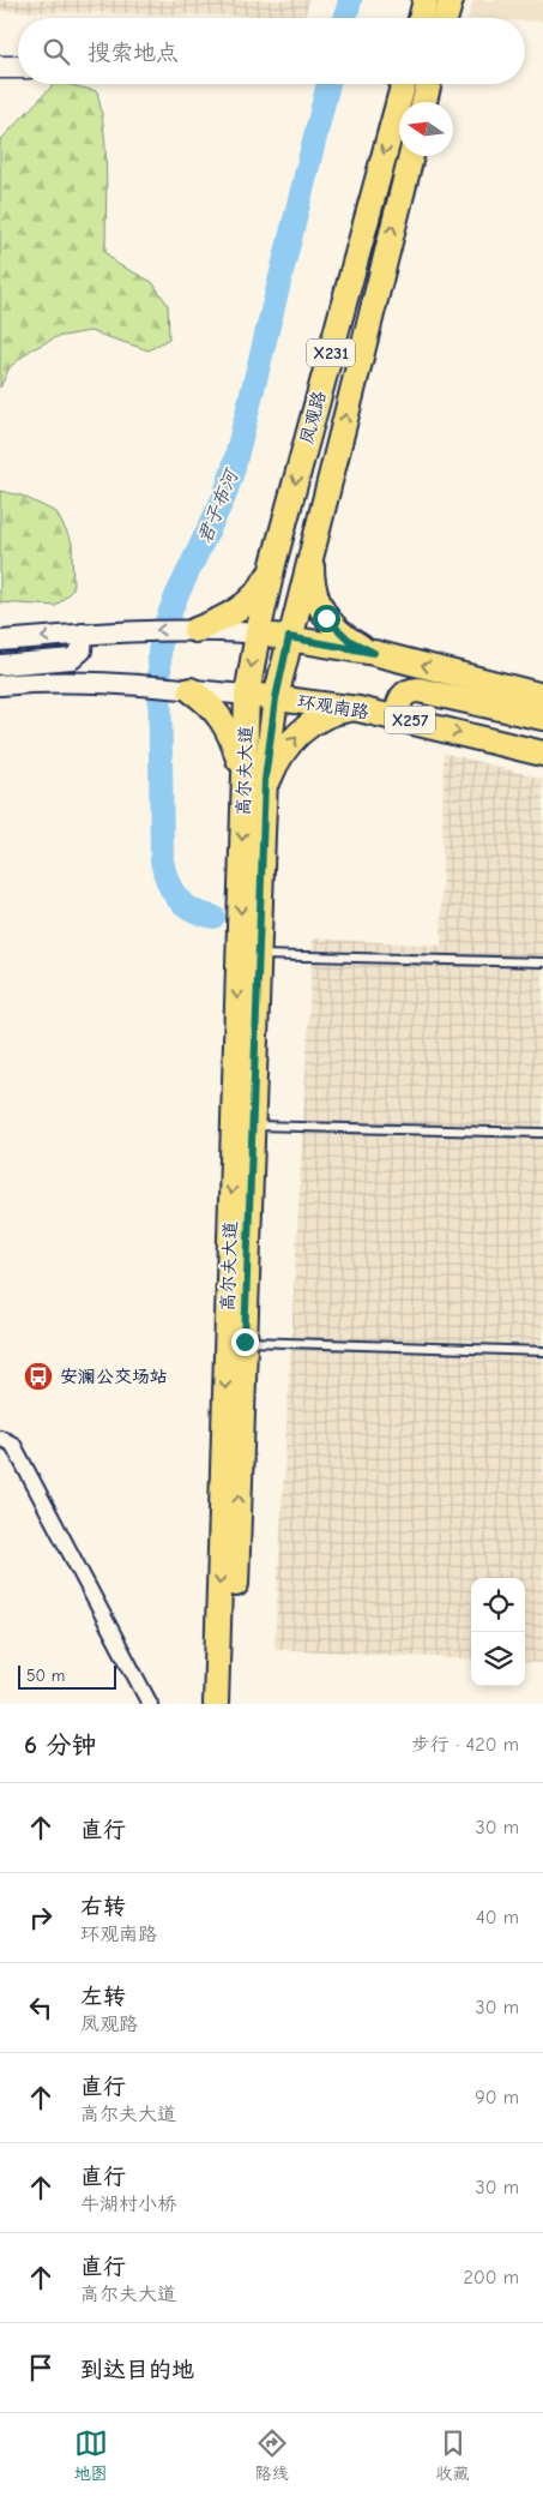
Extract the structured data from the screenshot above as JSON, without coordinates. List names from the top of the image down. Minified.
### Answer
{"streets":{"main road":["X231","凤观路","环观南路","X257","高尔夫大道"]},"crossings":[["凤观路","环观南路"],["凤观路","高尔夫大道"],["环观南路","高尔夫大道"]],"water":["君子布河"],"places":{"bus stop":["安澜公交场站"]},"scale_bar":"50 m","north":"left","page":{"search":"搜索地点","scale":"50 m","heading":["6 分钟","步行 · 420 m"],"list":[["直行","30 m"],["右转","环观南路","40 m"],["左转","凤观路","30 m"],["直行","高尔夫大道","90 m"],["直行","牛湖村小桥","30 m"],["直行","高尔夫大道","200 m"],"到达目的地"],"nav":["地图","路线","收藏"]}}
